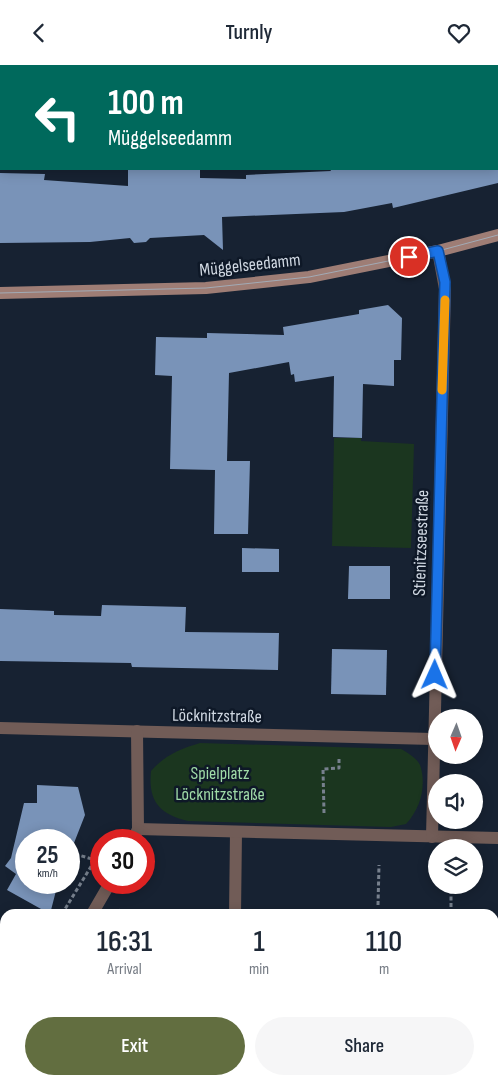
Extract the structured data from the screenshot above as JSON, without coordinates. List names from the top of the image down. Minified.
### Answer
{"streets":{"main road":["Müggelseedamm"],"street":["Stienitzseestraße","Löcknitzstraße"]},"crossings":[["Müggelseedamm","Stienitzseestraße"]],"parks":["Spielplatz Löcknitzstraße"],"north":"bottom","page":{"header":"Turnly","turn":["100 m","Müggelseedamm"],"speed":"25 km/h","limit":"30","eta":["16:31","Arrival","1","min","110","m"],"buttons":["Exit","Share"]}}
